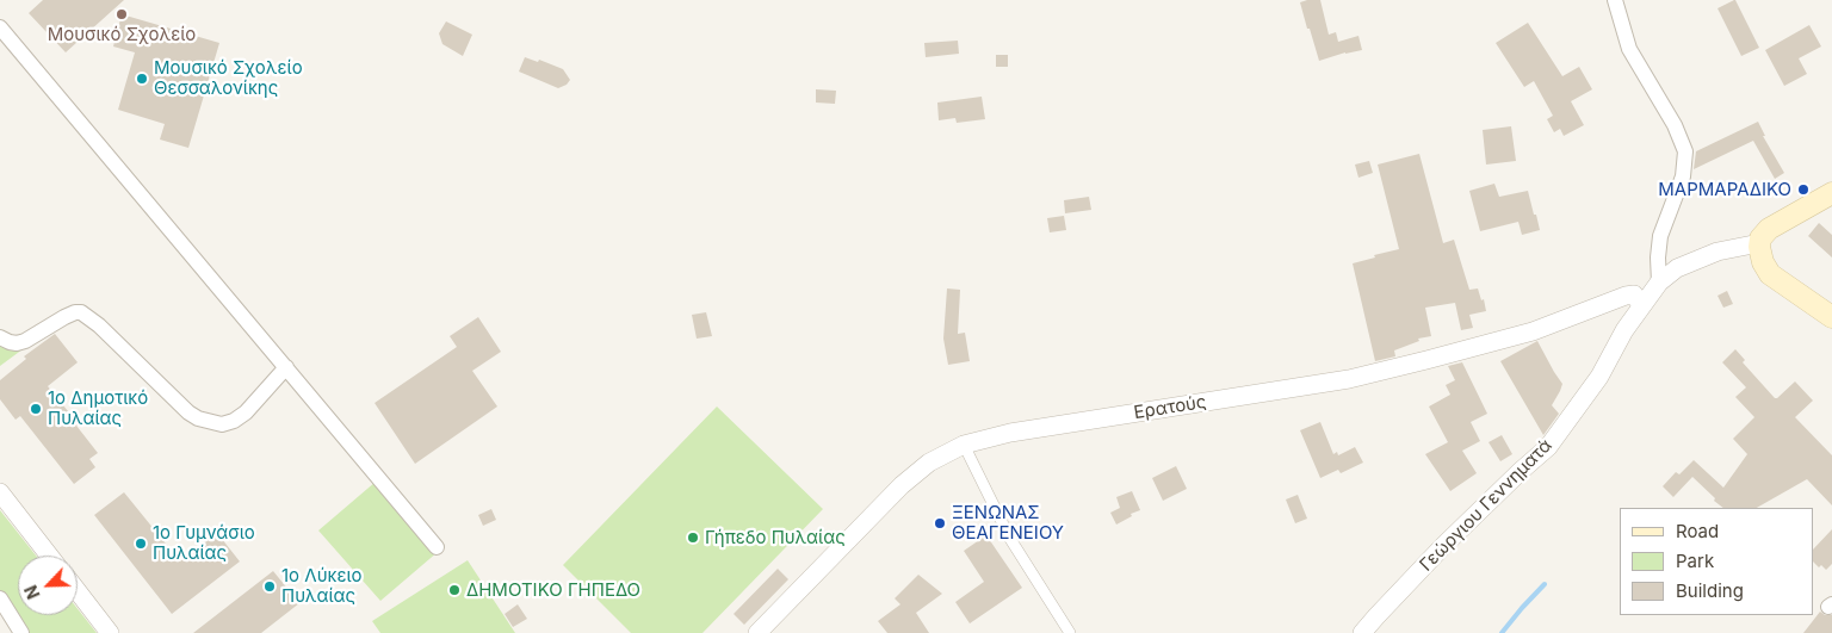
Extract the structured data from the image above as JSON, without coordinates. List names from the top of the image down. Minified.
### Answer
{"streets":{"street":["Ερατούς","Γεώργιου Γεννηματά"]},"crossings":[["Ερατούς","Γεώργιου Γεννηματά"]],"places":["Μουσικό Σχολείο","Μουσικό Σχολείο Θεσσαλονίκης","ΜΑΡΜΑΡΑΔΙΚΟ","1ο Δημοτικό Πυλαίας","ΞΕΝΩΝΑΣ ΘΕΑΓΕΝΕΙΟΥ","Γήπεδο Πυλαίας","1ο Γυμνάσιο Πυλαίας","1ο Λύκειο Πυλαίας","ΔΗΜΟΤΙΚΟ ΓΗΠΕΔΟ"],"legend":["Road","Park","Building"],"north":"bottom left"}
